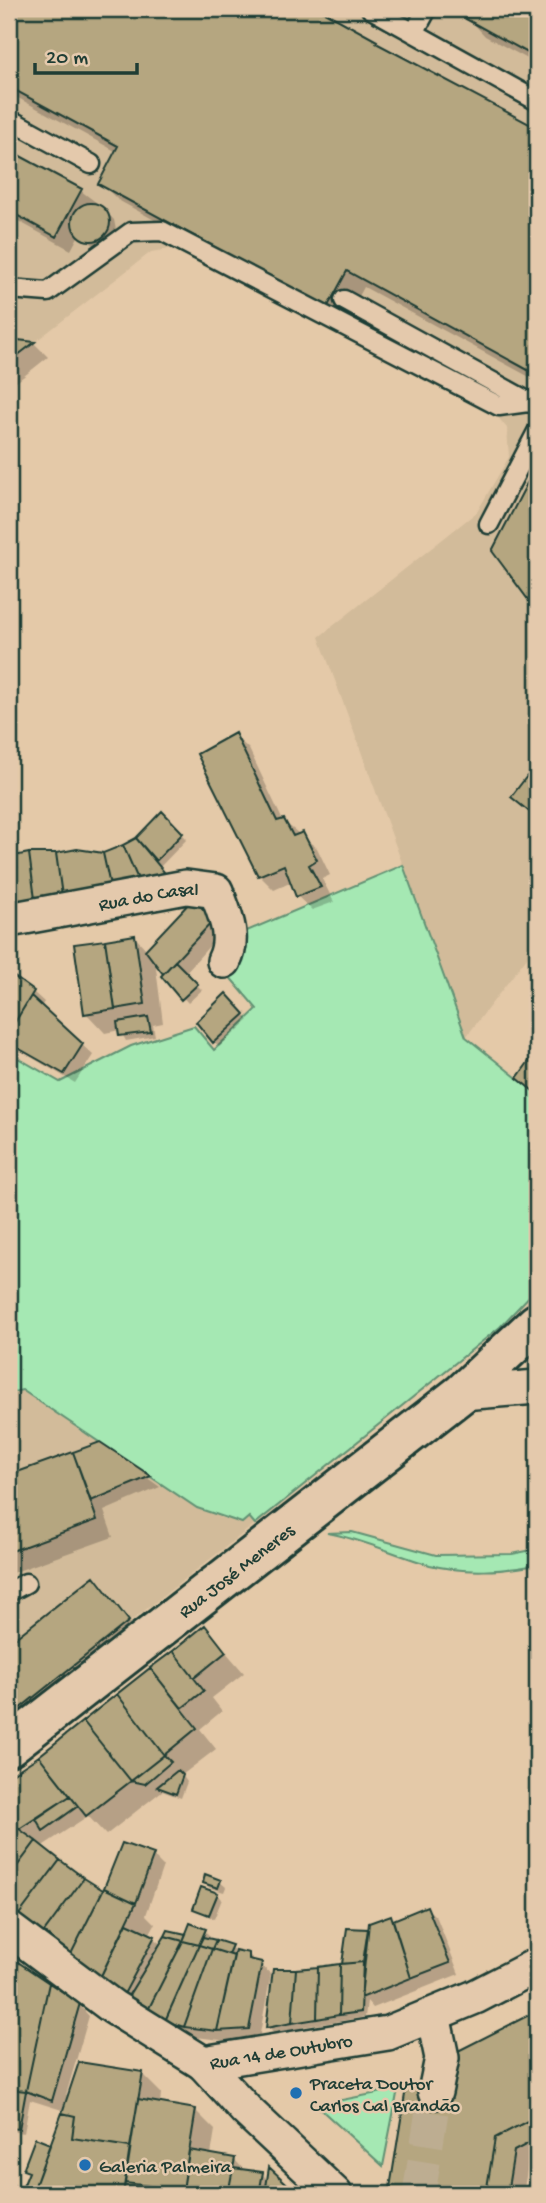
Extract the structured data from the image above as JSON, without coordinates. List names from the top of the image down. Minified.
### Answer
{"streets":{"street":["Rua do Casal","Rua José Meneres","Rua 14 de Outubro"]},"places":["Praceta Doutor Carlos Cal Brandão","Galeria Palmeira"],"scale_bar":"20 m"}
